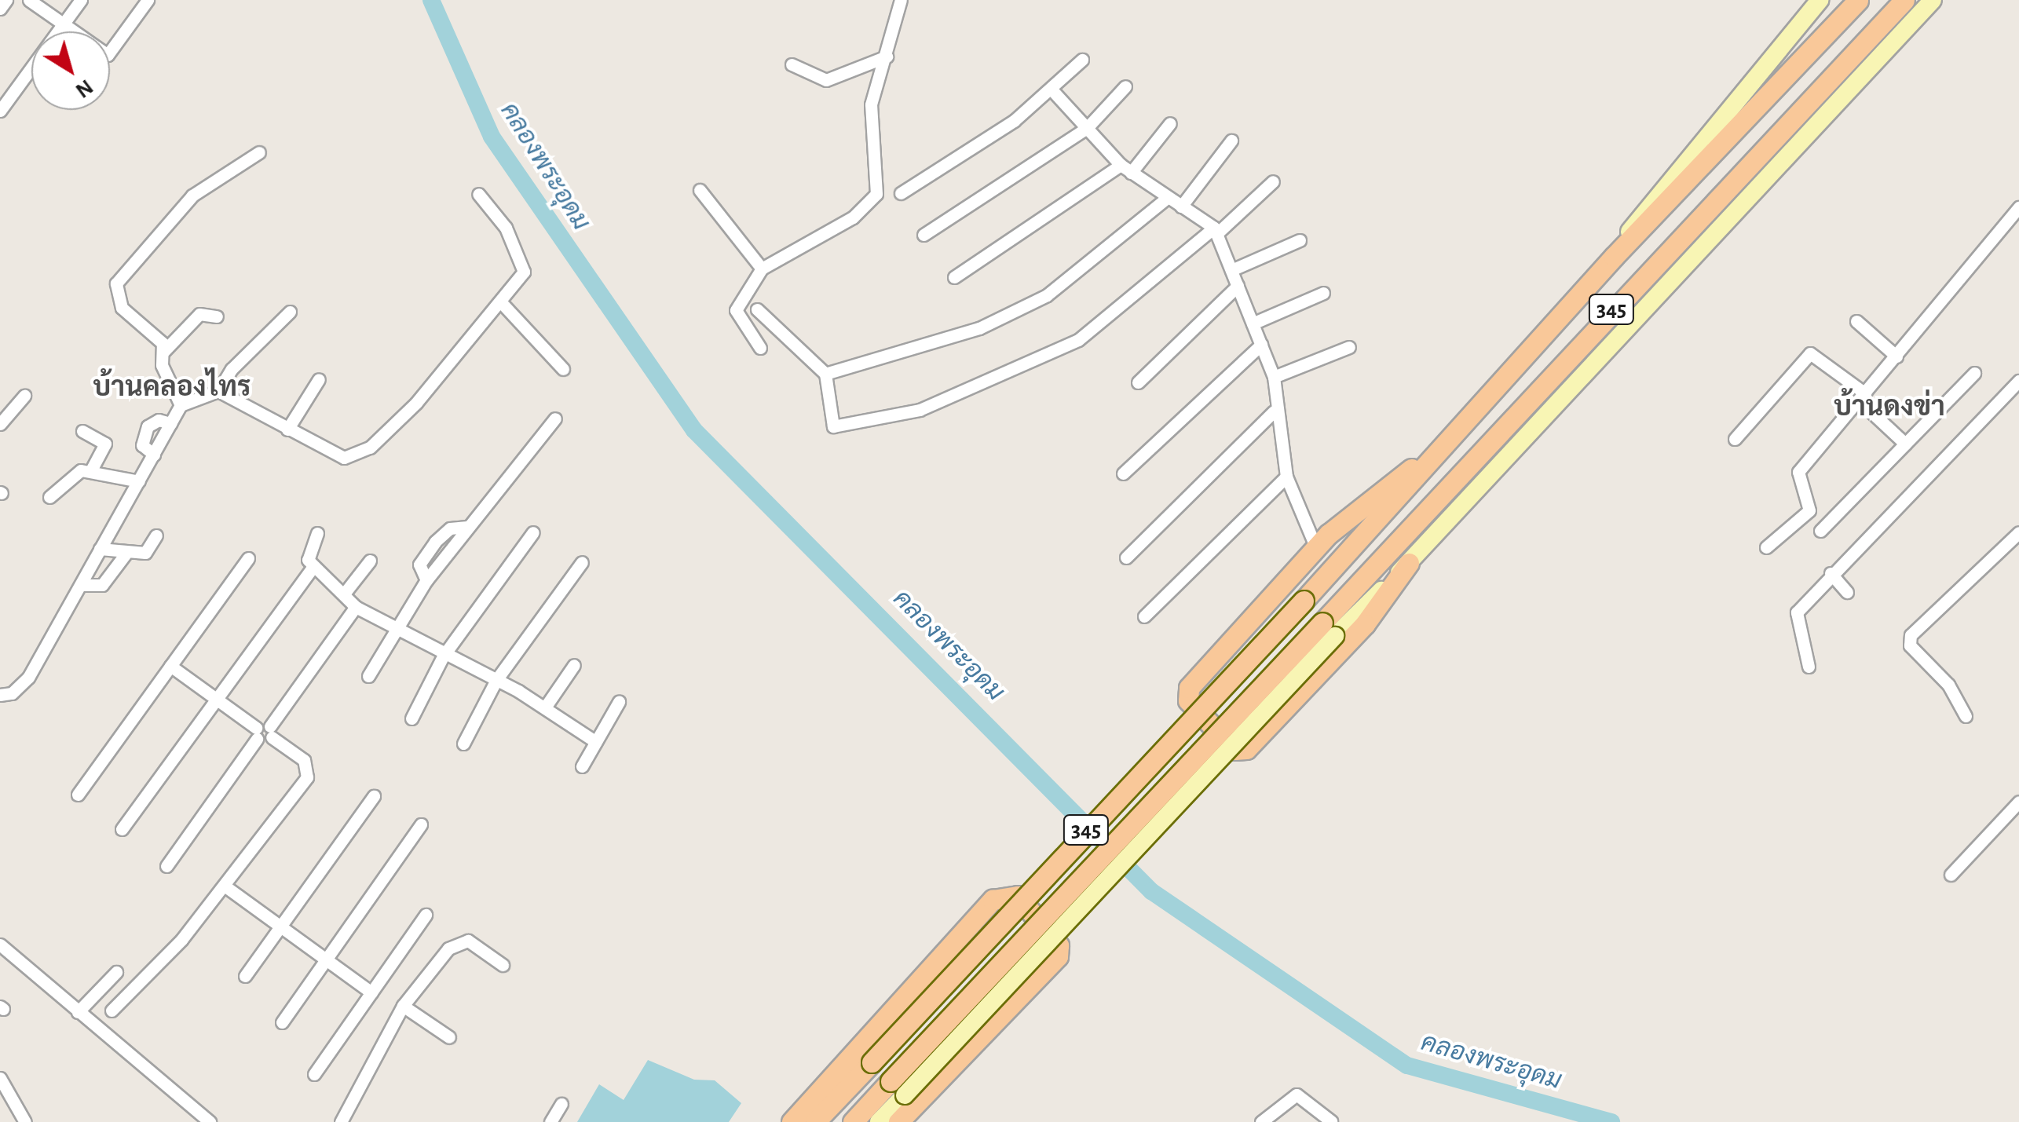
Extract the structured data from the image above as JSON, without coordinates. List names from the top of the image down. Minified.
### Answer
{"streets":{"main road":["345"]},"districts":["บ้านคลองไทร","บ้านดงข่า"],"water":["คลองพระอุดม"],"north":"bottom right"}
